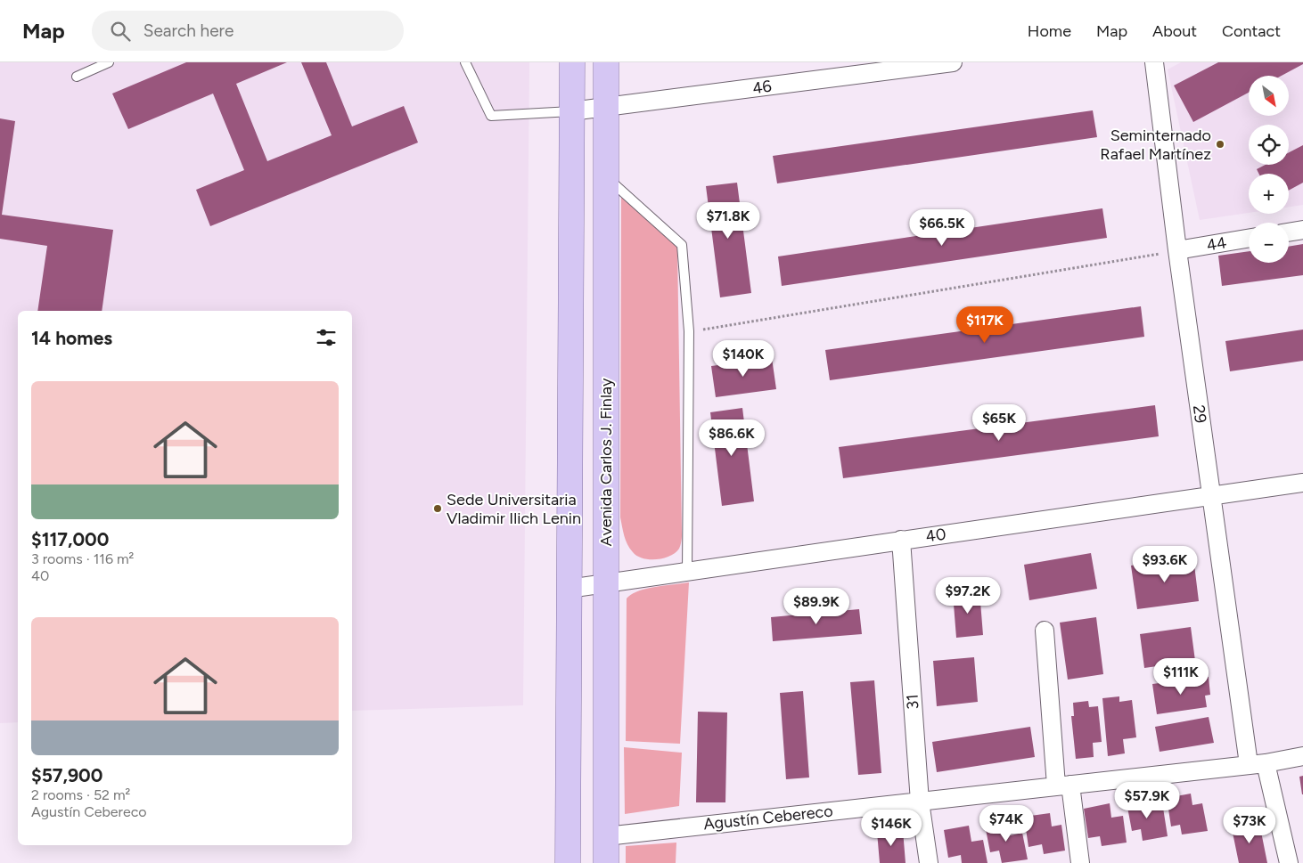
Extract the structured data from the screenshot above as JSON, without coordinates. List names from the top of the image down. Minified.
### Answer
{"streets":{"main road":["Avenida Carlos J. Finlay"],"street":["46","44","29","40","31","Agustín Cebereco"]},"crossings":[["46","Avenida Carlos J. Finlay"],["44","29"],["29","40"],["29","Agustín Cebereco"],["Avenida Carlos J. Finlay","40"],["Avenida Carlos J. Finlay","Agustín Cebereco"],["40","31"],["31","Agustín Cebereco"]],"places":["Seminternado Rafael Martínez","Sede Universitaria Vladimir Ilich Lenin"],"north":"bottom right","page":{"header":"Map","search":"Search here","nav":["Home","Map","About","Contact"],"map_buttons":["+","−"],"price":["$71.8K","$66.5K","$117K","$140K","$65K","$86.6K","$93.6K","$97.2K","$89.9K","$111K","$57.9K","$74K","$73K","$146K"],"heading":"14 homes","list":[{"name":"$117,000","note":"3 rooms · 116 m² · 40"},{"name":"$57,900","note":"2 rooms · 52 m² · Agustín Cebereco"}]}}
